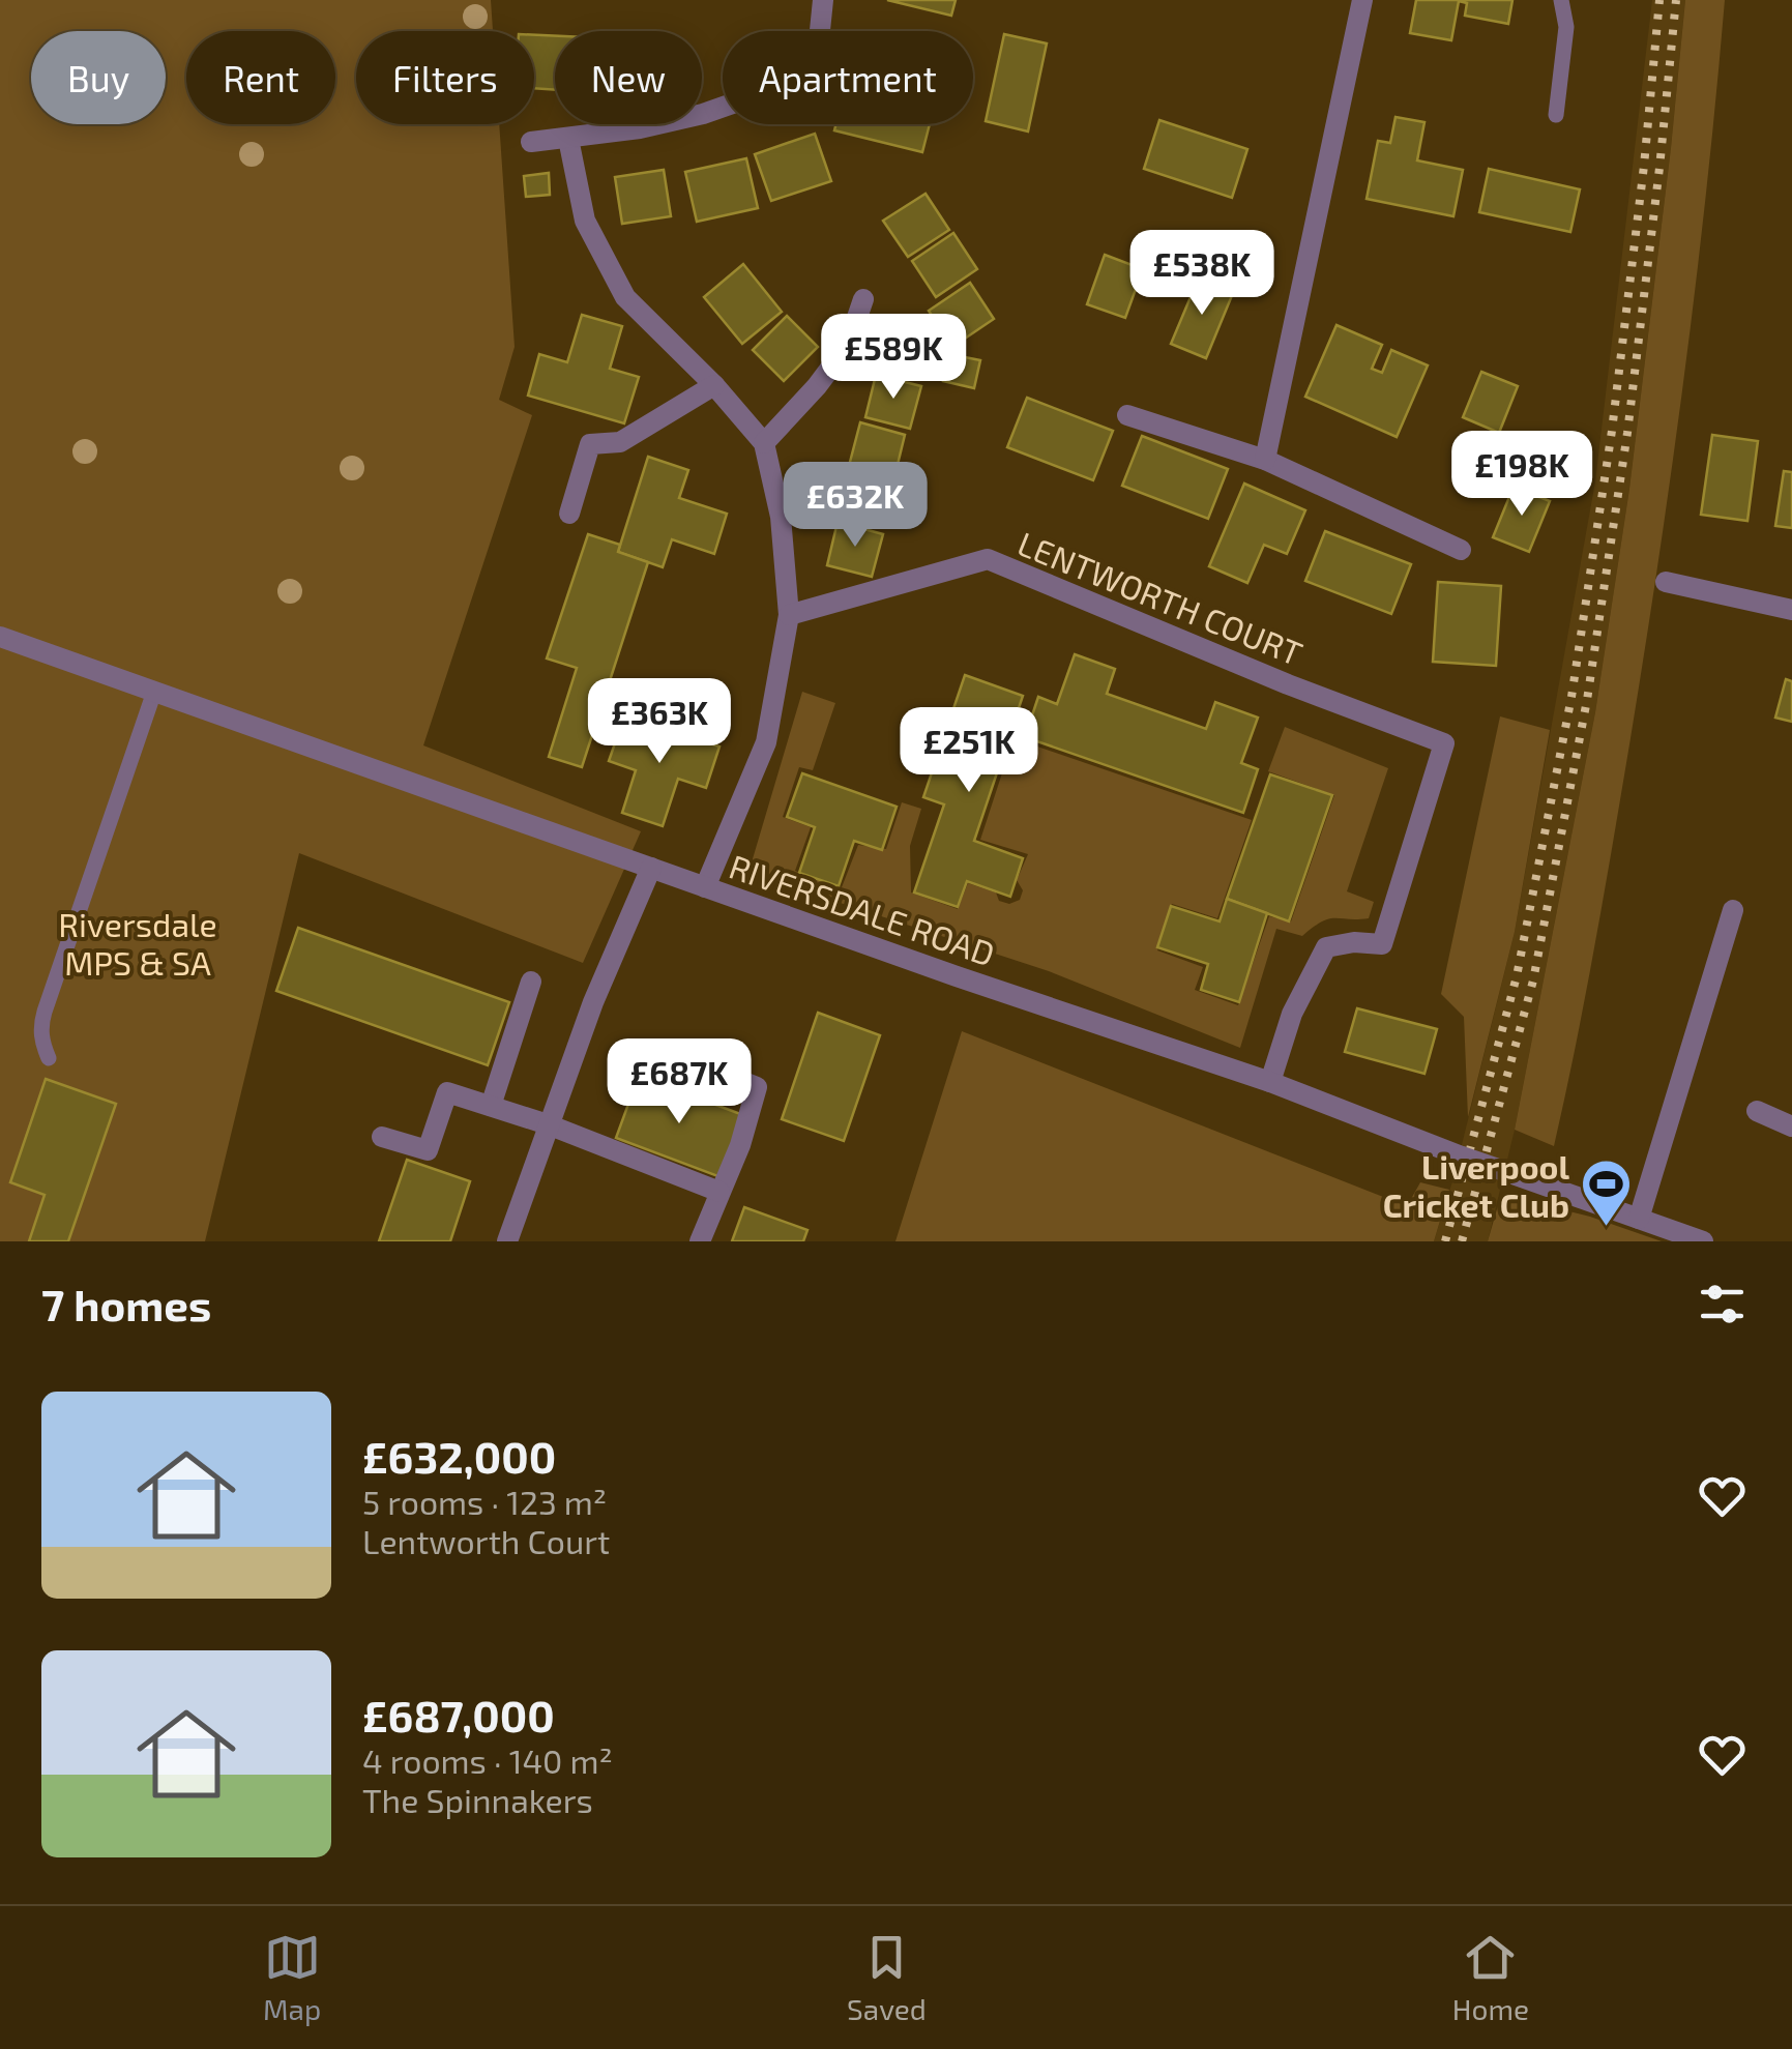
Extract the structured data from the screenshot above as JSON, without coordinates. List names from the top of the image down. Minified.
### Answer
{"streets":{"street":["LENTWORTH COURT","RIVERSDALE ROAD"]},"crossings":[["LENTWORTH COURT","RIVERSDALE ROAD"]],"parks":["Riversdale MPS & SA"],"places":{"sports":["Liverpool Cricket Club"]},"page":{"chip":["Buy","Rent","Filters","New","Apartment"],"price":["£538K","£589K","£198K","£632K","£363K","£251K","£687K"],"heading":"7 homes","list":[{"name":"£632,000","note":"5 rooms · 123 m² · Lentworth Court"},{"name":"£687,000","note":"4 rooms · 140 m² · The Spinnakers"}],"tabs":["Map","Saved","Home"]}}
